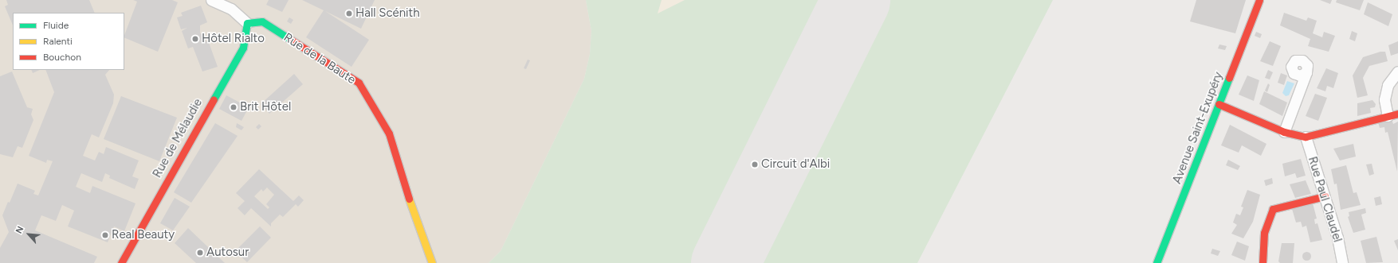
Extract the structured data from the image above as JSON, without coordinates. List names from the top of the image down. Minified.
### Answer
{"streets":{"street":["Rue de la Baute","Avenue Saint-Exupéry","Rue de Mélaudie","Rue Paul Claudel"]},"crossings":[["Rue de la Baute","Rue de Mélaudie"]],"places":["Hall Scénith","Hôtel Rialto","Brit Hôtel","Circuit d'Albi","Real Beauty","Autosur"],"legend":["Fluide","Ralenti","Bouchon"],"north":"top left"}
